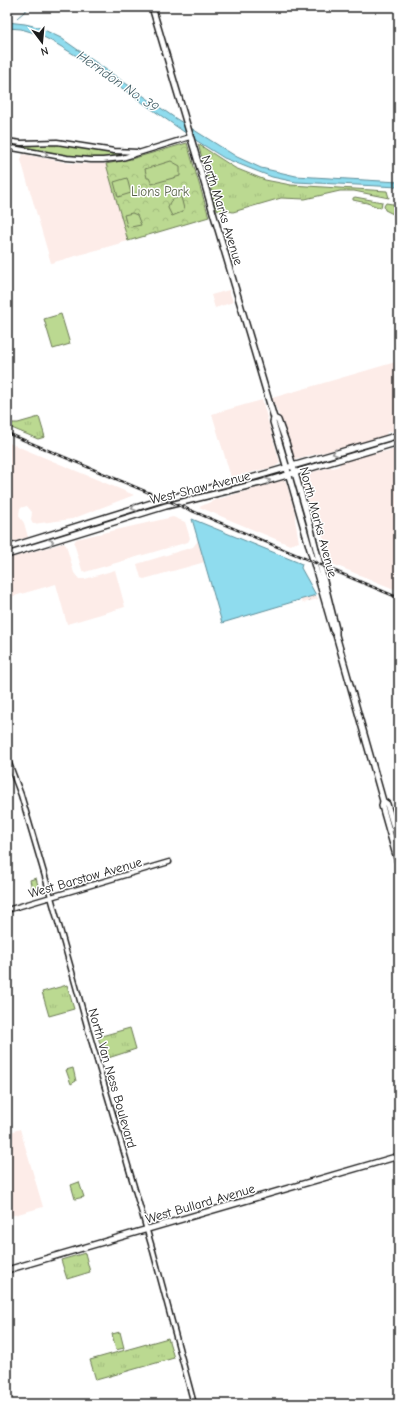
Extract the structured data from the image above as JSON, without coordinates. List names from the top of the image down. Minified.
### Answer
{"streets":{"main road":["North Marks Avenue","West Shaw Avenue","West Bullard Avenue"],"street":["West Barstow Avenue","North Van Ness Boulevard"]},"crossings":[["North Marks Avenue","West Shaw Avenue"],["West Barstow Avenue","North Van Ness Boulevard"],["North Van Ness Boulevard","West Bullard Avenue"]],"water":["Herndon No. 39"],"parks":["Lions Park"],"north":"bottom"}
